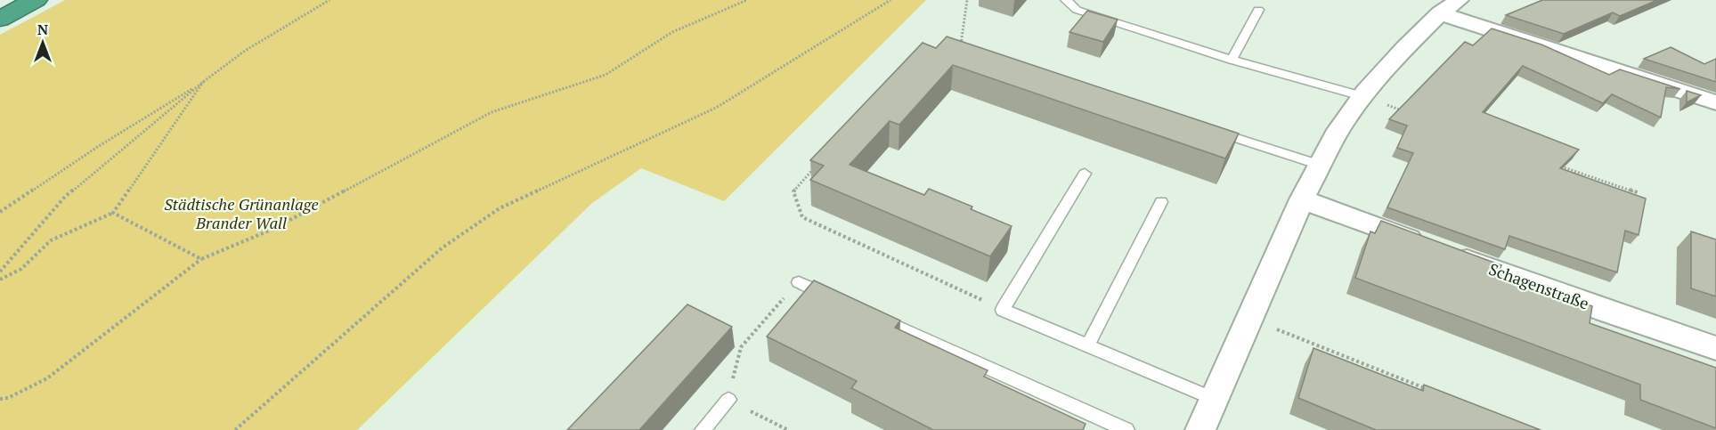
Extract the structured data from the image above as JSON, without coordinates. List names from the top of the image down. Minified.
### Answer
{"streets":{"street":["Schagenstraße"]},"parks":["Städtische Grünanlage Brander Wall"],"north":"top"}
